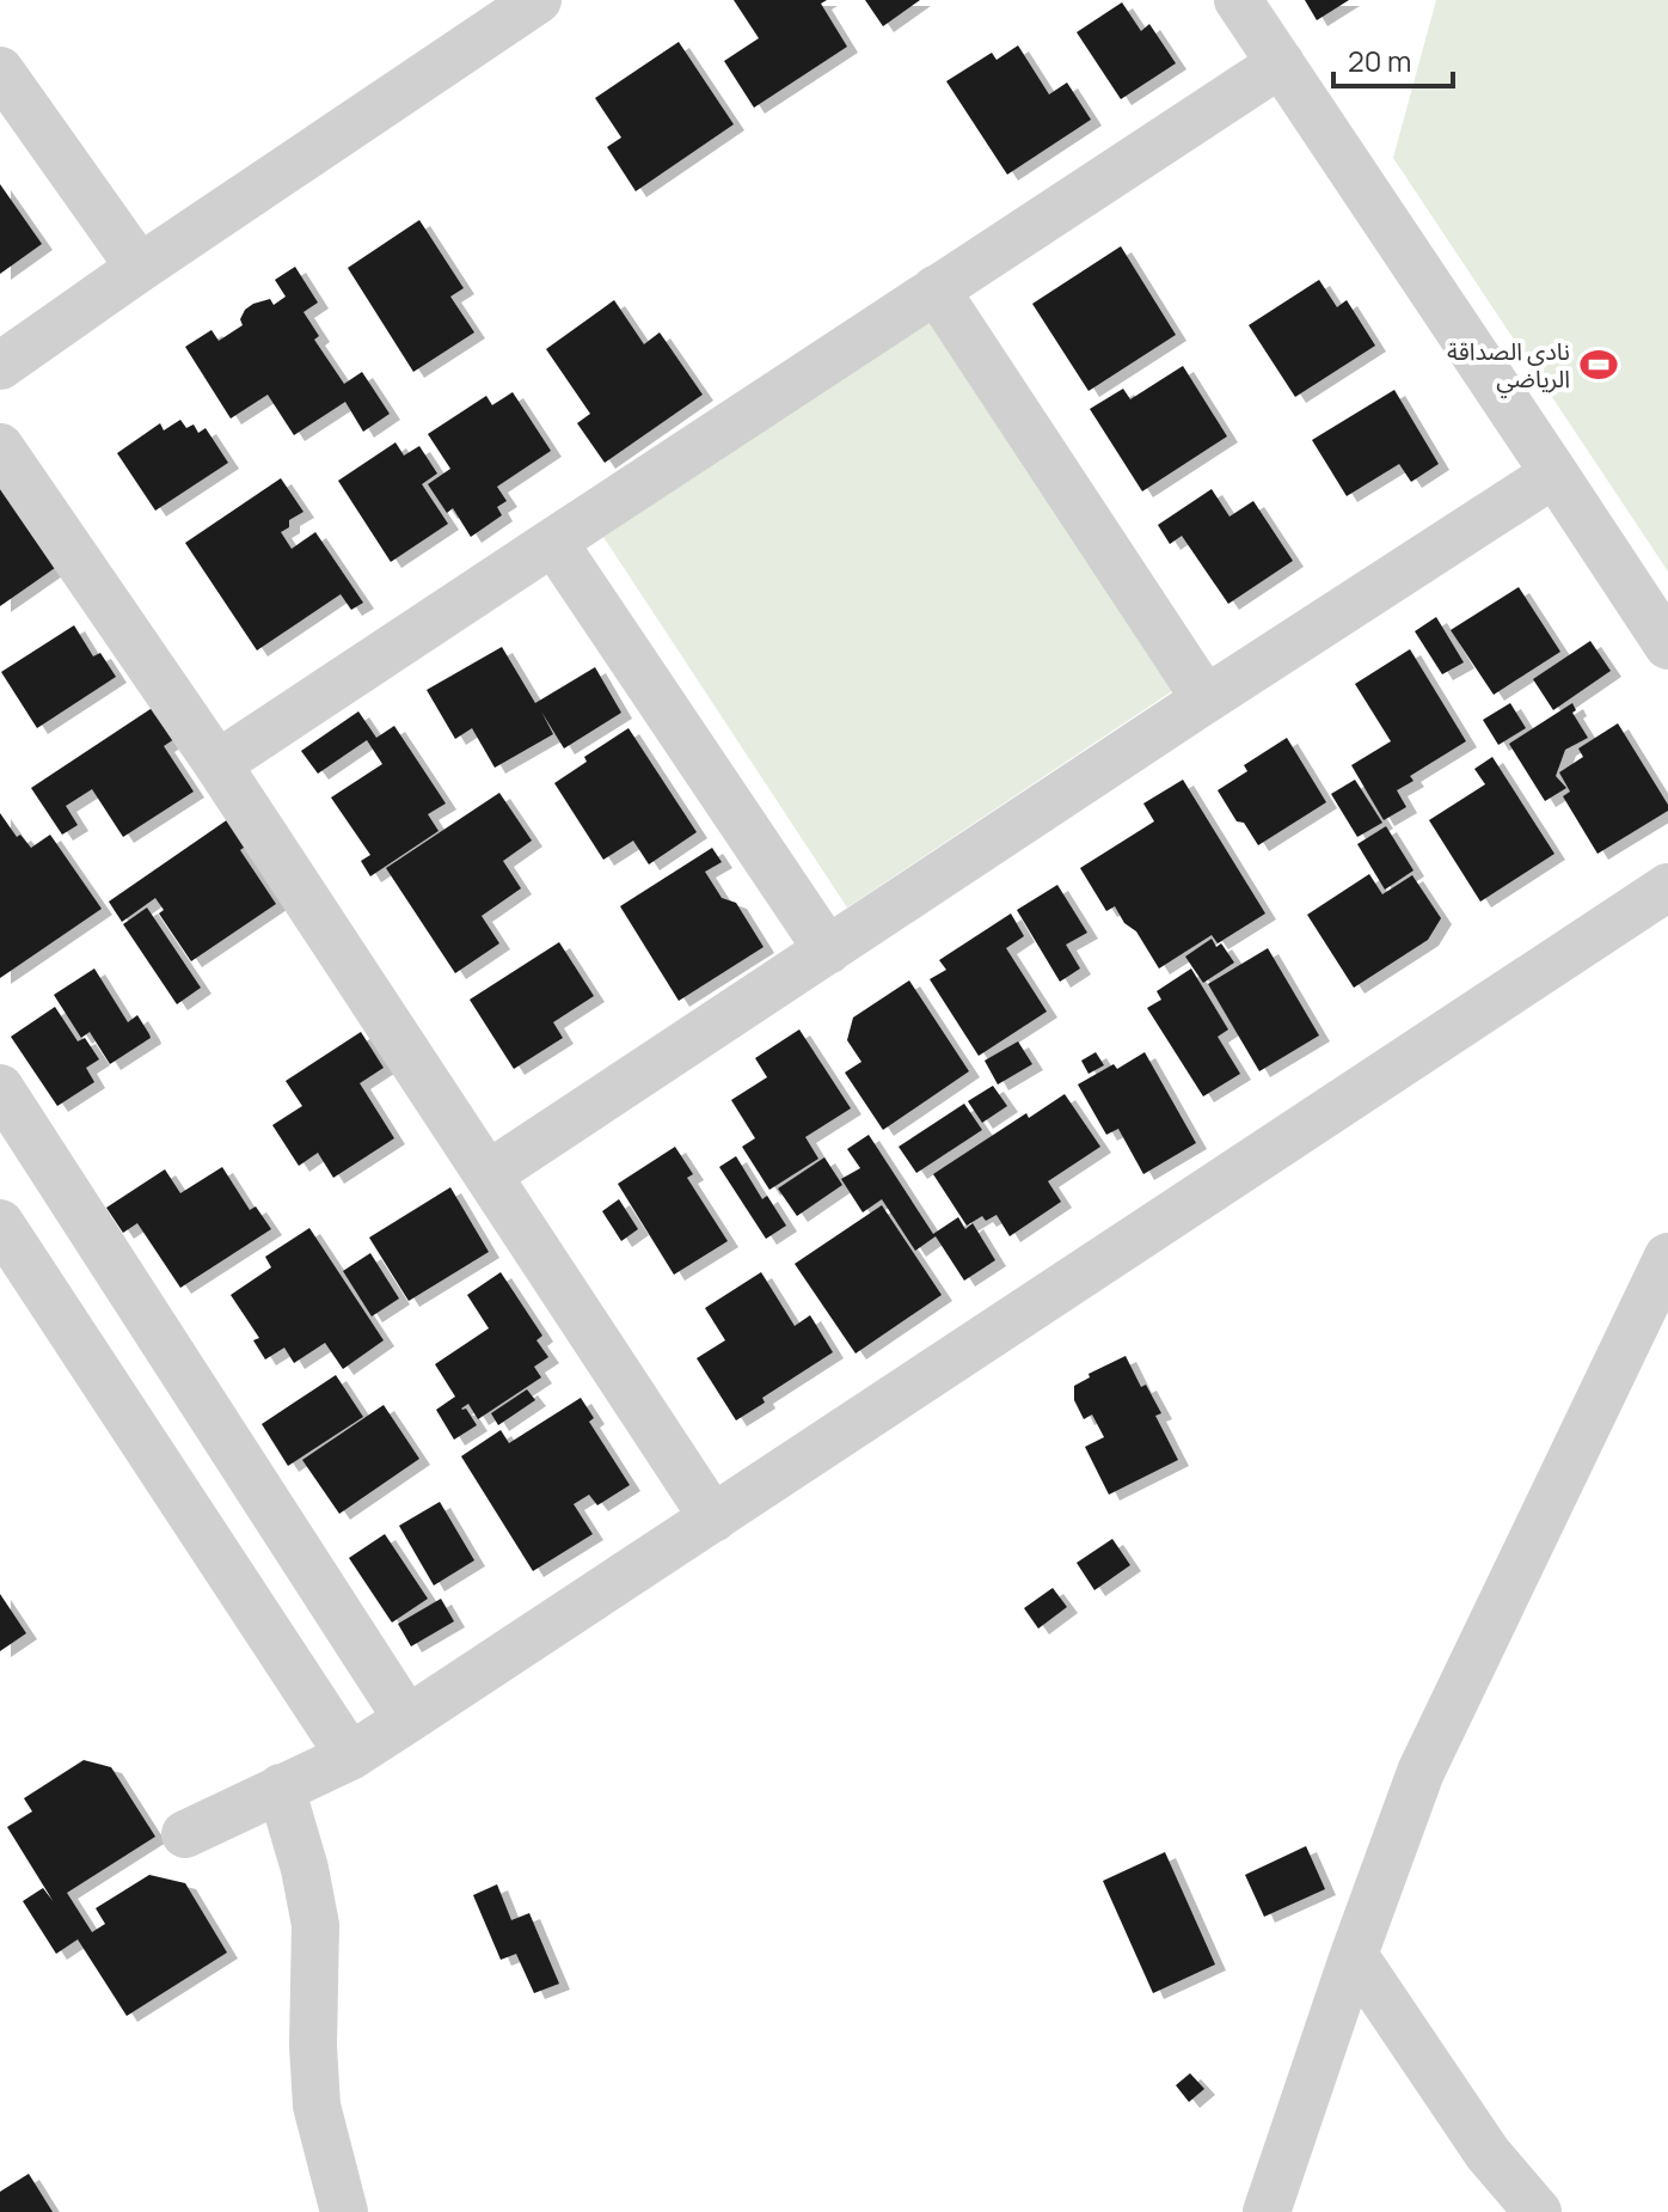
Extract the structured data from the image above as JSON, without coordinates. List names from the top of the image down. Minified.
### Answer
{"places":{"sports":["نادي الصداقة الرياضي"]},"scale_bar":"20 m"}
